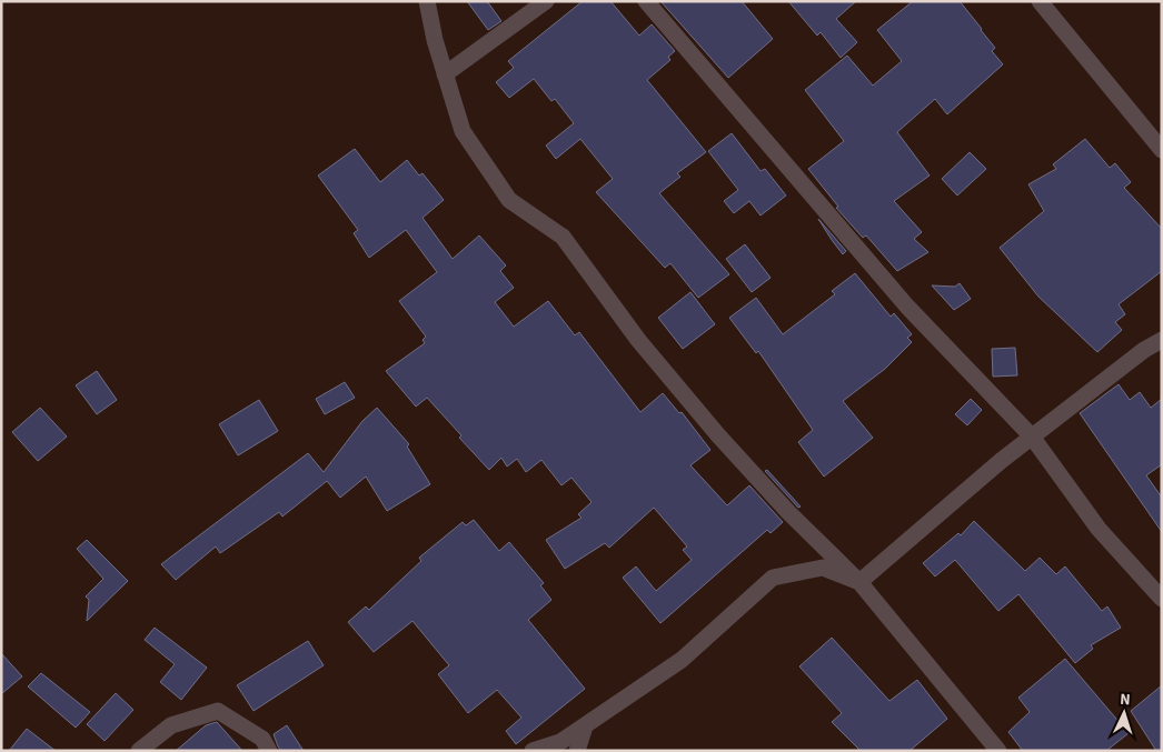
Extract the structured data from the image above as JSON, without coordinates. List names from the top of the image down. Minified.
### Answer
{"north":"top"}
